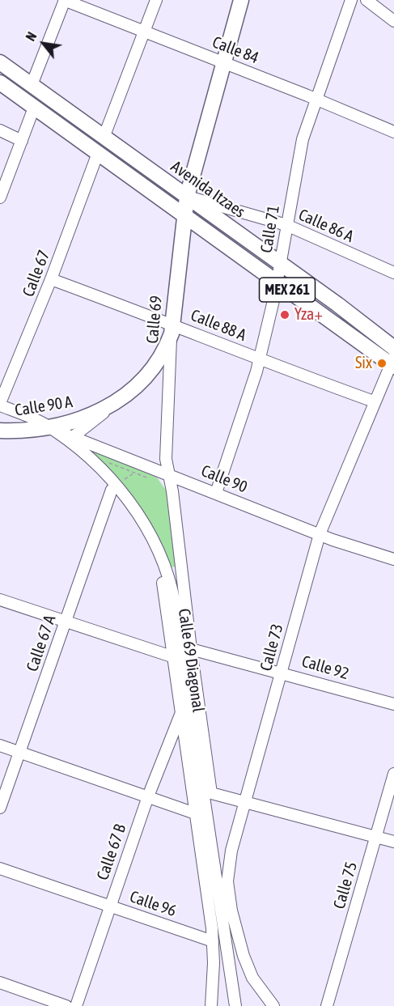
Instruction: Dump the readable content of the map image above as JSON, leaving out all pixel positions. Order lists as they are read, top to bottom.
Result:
{
  "streets": {
    "main road": [
      "Avenida Itzaes",
      "MEX 261",
      "Calle 69",
      "Calle 90 A"
    ],
    "street": [
      "Calle 84",
      "Calle 86 A",
      "Calle 71",
      "Calle 67",
      "Calle 88 A",
      "Calle 90",
      "Calle 67 A",
      "Calle 73",
      "Calle 69 Diagonal",
      "Calle 92",
      "Calle 67 B",
      "Calle 75",
      "Calle 96"
    ]
  },
  "crossings": [
    ["Calle 84", "Calle 71"],
    ["Calle 84", "Calle 69"],
    ["Avenida Itzaes", "Calle 86 A"],
    ["Avenida Itzaes", "Calle 71"],
    ["Avenida Itzaes", "Calle 69"],
    ["Calle 86 A", "Calle 71"],
    ["Calle 86 A", "Calle 69"],
    ["Calle 71", "MEX 261"],
    ["Calle 71", "Calle 88 A"],
    ["Calle 71", "Calle 90"],
    ["Calle 67", "MEX 261"],
    ["Calle 67", "Calle 88 A"],
    ["MEX 261", "Calle 69"],
    ["MEX 261", "Calle 73"],
    ["Calle 69", "Calle 88 A"],
    ["Calle 69", "Calle 90 A"],
    ["Calle 69", "Calle 90"],
    ["Calle 69", "Calle 73"],
    ["Calle 69", "Calle 92"],
    ["Calle 88 A", "Calle 90 A"],
    ["Calle 88 A", "Calle 73"],
    ["Calle 90 A", "Calle 90"],
    ["Calle 90 A", "Calle 69 Diagonal"],
    ["Calle 90", "Calle 73"],
    ["Calle 90", "Calle 69 Diagonal"],
    ["Calle 67 A", "Calle 69 Diagonal"],
    ["Calle 73", "Calle 92"],
    ["Calle 69 Diagonal", "Calle 67 B"],
    ["Calle 69 Diagonal", "Calle 96"],
    ["Calle 67 B", "Calle 96"]
  ],
  "places": ["Yza+", "Six"],
  "north": "top left"
}
